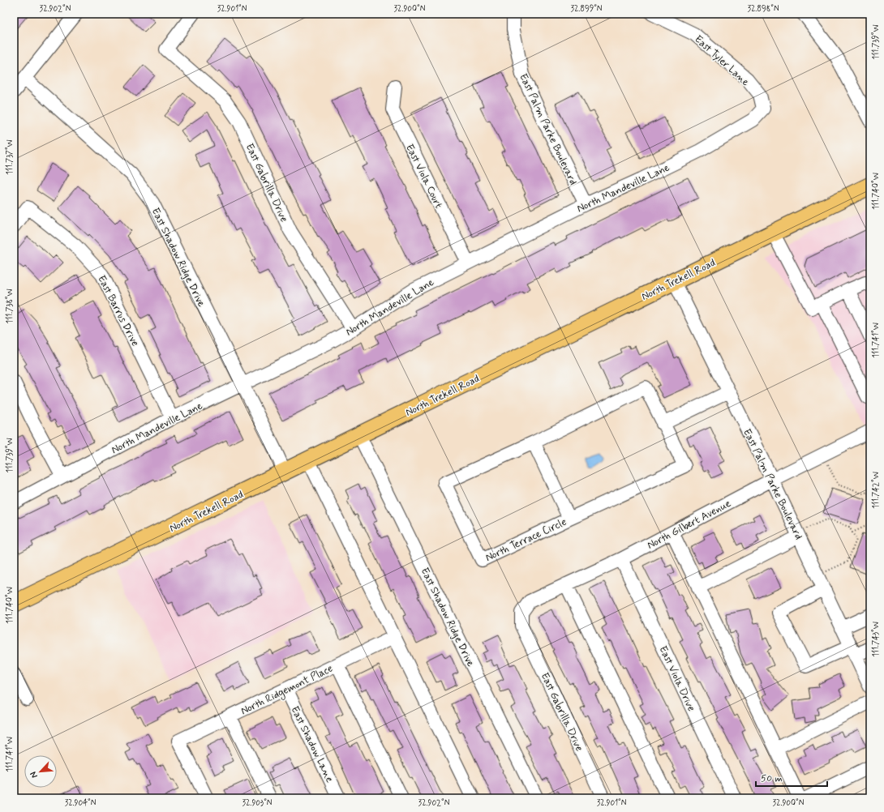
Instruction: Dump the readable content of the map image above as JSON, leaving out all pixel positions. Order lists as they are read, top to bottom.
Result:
{
  "streets": {
    "main road": ["North Trekell Road"],
    "street": [
      "East Tyler Lane",
      "East Palm Parke Boulevard",
      "East Viola Court",
      "East Gabrilla Drive",
      "North Mandeville Lane",
      "East Shadow Ridge Drive",
      "East Barrus Drive",
      "North Gilbert Avenue",
      "North Terrace Circle",
      "East Viola Drive",
      "North Ridgemont Place",
      "East Shadow Lane"
    ]
  },
  "crossings": [
    ["East Tyler Lane", "North Mandeville Lane"],
    ["East Palm Parke Boulevard", "North Mandeville Lane"],
    ["East Palm Parke Boulevard", "North Trekell Road"],
    ["East Palm Parke Boulevard", "North Gilbert Avenue"],
    ["East Viola Court", "North Mandeville Lane"],
    ["East Gabrilla Drive", "North Mandeville Lane"],
    ["East Gabrilla Drive", "North Gilbert Avenue"],
    ["North Mandeville Lane", "East Shadow Ridge Drive"],
    ["North Mandeville Lane", "East Barrus Drive"],
    ["East Shadow Ridge Drive", "North Trekell Road"],
    ["North Gilbert Avenue", "East Viola Drive"],
    ["North Ridgemont Place", "East Shadow Lane"]
  ],
  "scale_bar": "50 m",
  "north": "bottom left",
  "coordinates": [
    "32.902°N",
    "32.901°N",
    "32.900°N",
    "32.899°N",
    "32.898°N",
    "111.739°W",
    "111.737°W",
    "111.740°W",
    "111.738°W",
    "111.741°W",
    "111.742°W",
    "111.743°W",
    "32.904°N",
    "32.903°N"
  ]
}
